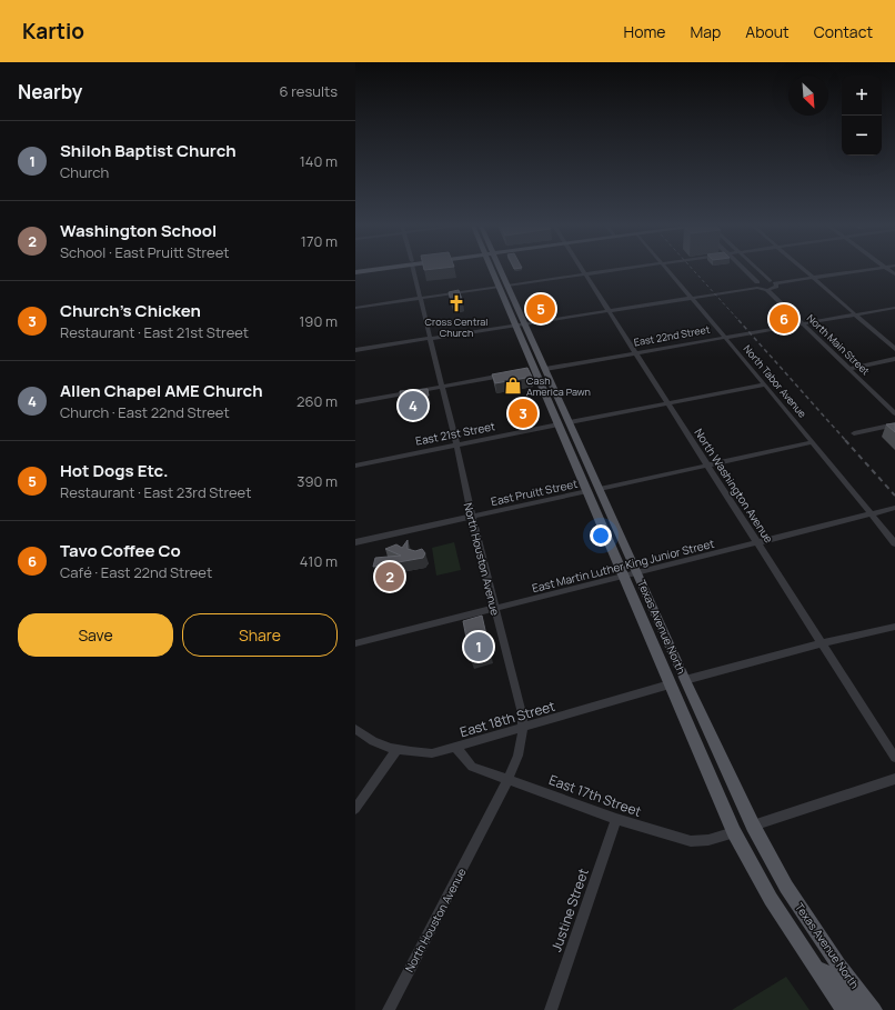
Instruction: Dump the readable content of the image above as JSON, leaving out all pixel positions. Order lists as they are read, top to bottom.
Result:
{
  "streets": {
    "main road": ["Texas Avenue North"],
    "street": [
      "East 22nd Street",
      "North Main Street",
      "North Tabor Avenue",
      "East 21st Street",
      "North Washington Avenue",
      "East Pruitt Street",
      "North Houston Avenue",
      "East Martin Luther King Junior Street",
      "East 18th Street",
      "East 17th Street",
      "Justine Street"
    ]
  },
  "crossings": [
    ["East 22nd Street", "North Main Street"],
    ["East 22nd Street", "North Tabor Avenue"],
    ["East 22nd Street", "North Washington Avenue"],
    ["East 22nd Street", "Texas Avenue North"],
    ["North Tabor Avenue", "East Martin Luther King Junior Street"],
    ["East 21st Street", "North Houston Avenue"],
    ["East 21st Street", "Texas Avenue North"],
    ["North Washington Avenue", "East Martin Luther King Junior Street"],
    ["East Pruitt Street", "North Houston Avenue"],
    ["East Pruitt Street", "Texas Avenue North"],
    ["North Houston Avenue", "East Martin Luther King Junior Street"],
    ["North Houston Avenue", "East 18th Street"],
    ["North Houston Avenue", "East 17th Street"],
    ["East Martin Luther King Junior Street", "Texas Avenue North"],
    ["Texas Avenue North", "East 18th Street"],
    ["Texas Avenue North", "East 17th Street"],
    ["East 18th Street", "East 17th Street"],
    ["East 17th Street", "Justine Street"]
  ],
  "places": {
    "church": ["Cross Central Church"],
    "shop": ["Cash America Pawn"]
  },
  "north": "bottom right",
  "page": {
    "header": "Kartio",
    "nav": [
      "Home",
      "Map",
      "About",
      "Contact"
    ],
    "heading": ["Nearby", "6 results"],
    "map_buttons": ["+", "−"],
    "list": [
      {
        "mark": "1",
        "name": "Shiloh Baptist Church",
        "note": "Church",
        "value": "140 m"
      },
      {
        "mark": "2",
        "name": "Washington School",
        "note": "School · East Pruitt Street",
        "value": "170 m"
      },
      {
        "mark": "3",
        "name": "Church's Chicken",
        "note": "Restaurant · East 21st Street",
        "value": "190 m"
      },
      {
        "mark": "4",
        "name": "Allen Chapel AME Church",
        "note": "Church · East 22nd Street",
        "value": "260 m"
      },
      {
        "mark": "5",
        "name": "Hot Dogs Etc.",
        "note": "Restaurant · East 23rd Street",
        "value": "390 m"
      },
      {
        "mark": "6",
        "name": "Tavo Coffee Co",
        "note": "Café · East 22nd Street",
        "value": "410 m"
      }
    ],
    "pins": [
      "5",
      "6",
      "4",
      "3",
      "2",
      "1"
    ],
    "buttons": ["Save", "Share"]
  }
}
